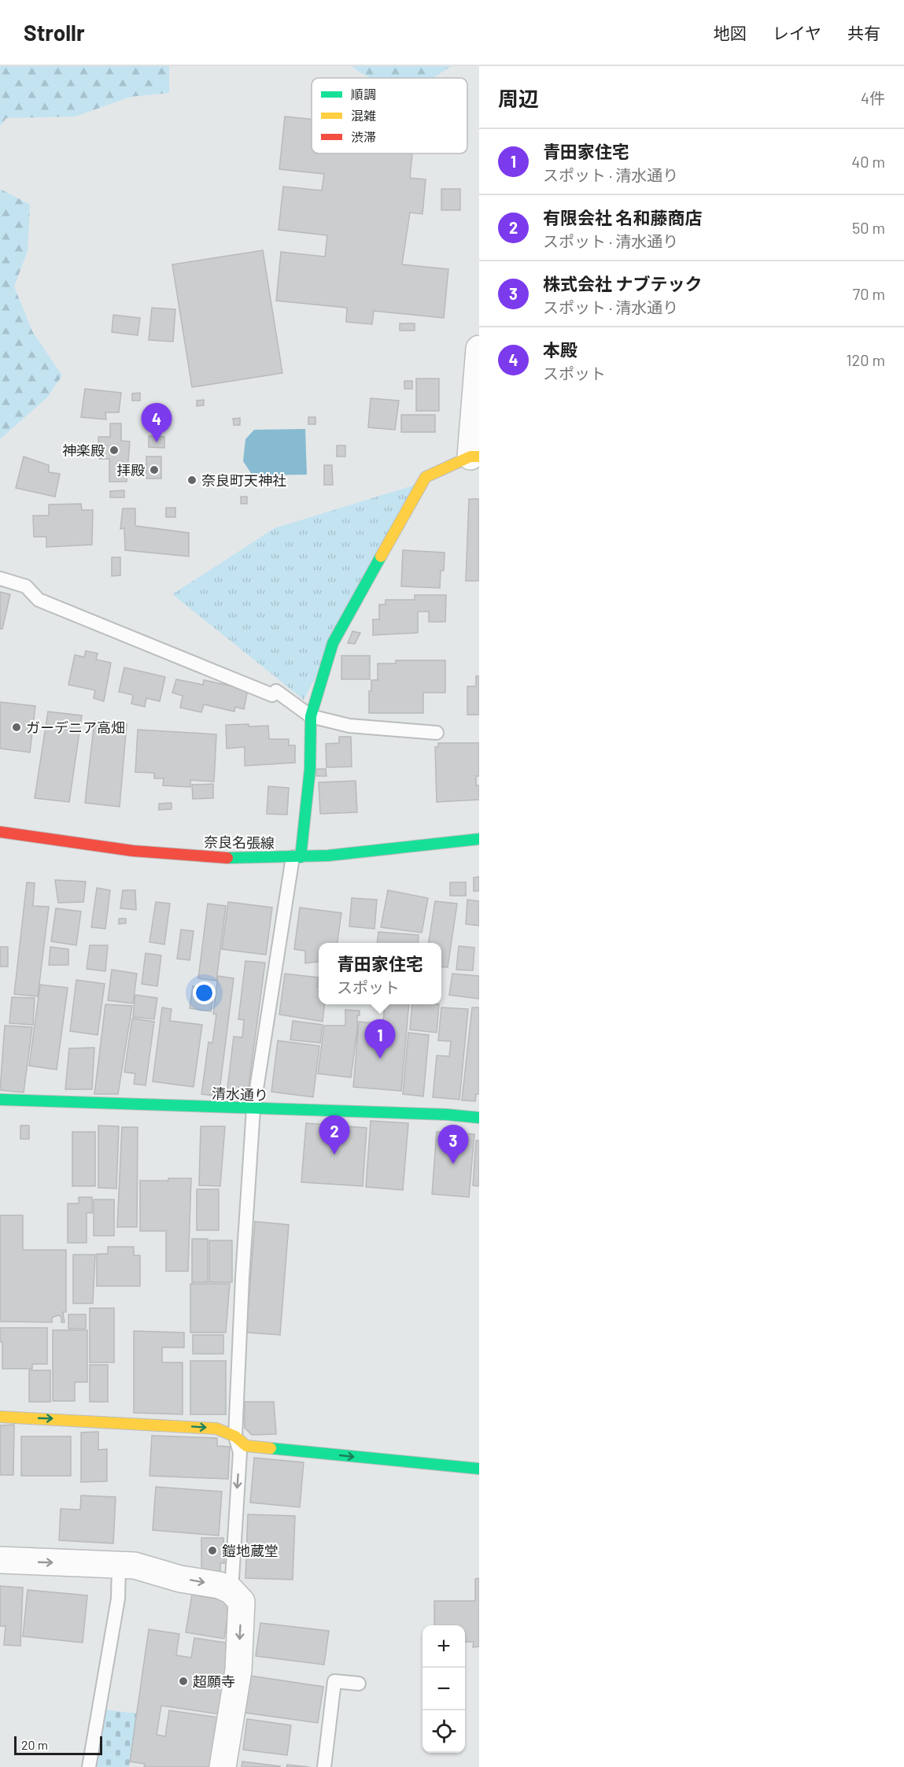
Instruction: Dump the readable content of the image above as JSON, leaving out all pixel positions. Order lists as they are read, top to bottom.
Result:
{
  "streets": {
    "street": ["奈良名張線", "清水通り"]
  },
  "places": [
    "神楽殿",
    "拝殿",
    "奈良町天神社",
    "ガーデニア高畑",
    "鎧地蔵堂",
    "超願寺"
  ],
  "legend": ["順調", "混雑", "渋滞"],
  "scale_bar": "20 m",
  "page": {
    "header": "Strollr",
    "nav": ["地図", "レイヤ", "共有"],
    "heading": ["周辺", "4件"],
    "list": [
      {
        "mark": "1",
        "name": "青田家住宅",
        "note": "スポット · 清水通り",
        "value": "40 m"
      },
      {
        "mark": "2",
        "name": "有限会社 名和藤商店",
        "note": "スポット · 清水通り",
        "value": "50 m"
      },
      {
        "mark": "3",
        "name": "株式会社 ナブテック",
        "note": "スポット · 清水通り",
        "value": "70 m"
      },
      {
        "mark": "4",
        "name": "本殿",
        "note": "スポット",
        "value": "120 m"
      }
    ],
    "pins": [
      "4",
      "1",
      "2",
      "3"
    ],
    "popup": ["青田家住宅", "スポット"],
    "map_buttons": ["+", "−"],
    "scale": "20 m"
  }
}
